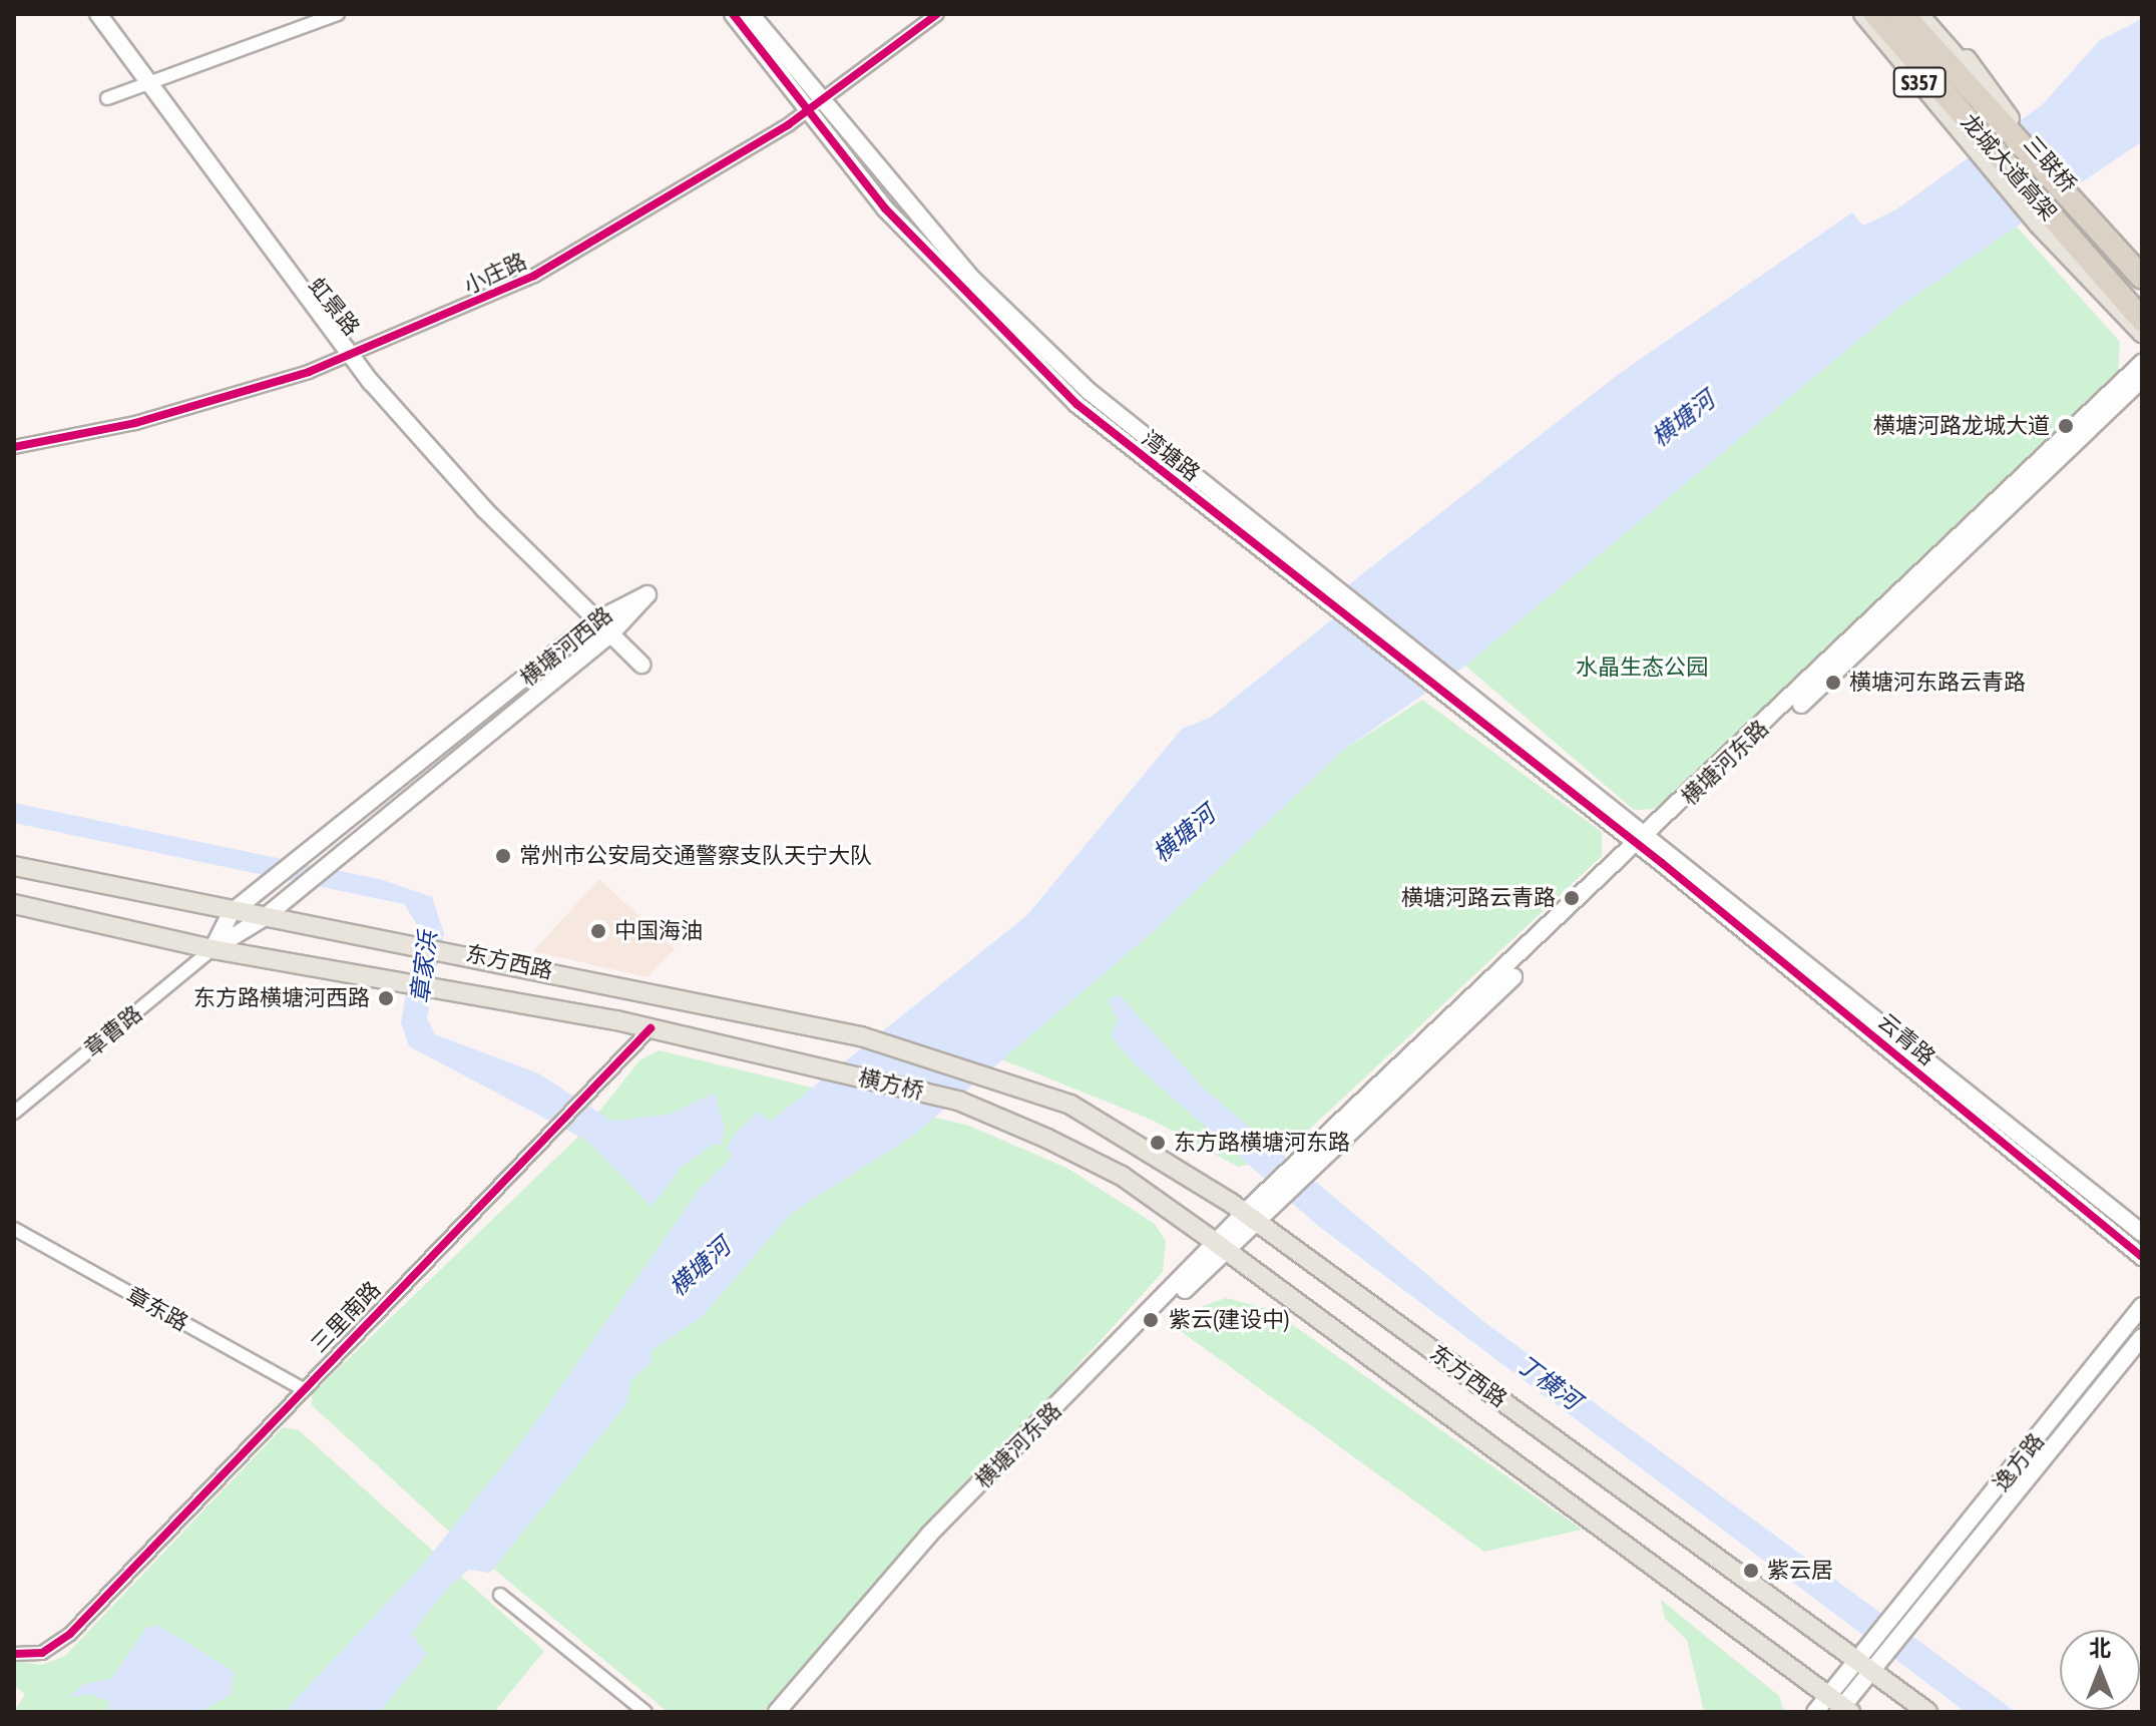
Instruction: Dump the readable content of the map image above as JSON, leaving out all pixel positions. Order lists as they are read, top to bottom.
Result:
{
  "streets": {
    "highway": ["龙城大道高架"],
    "main road": [
      "S357",
      "三联桥",
      "东方西路",
      "横方桥"
    ],
    "street": [
      "小庄路",
      "虹景路",
      "湾塘路",
      "横塘河西路",
      "横塘河东路",
      "章曹路",
      "云青路",
      "章东路",
      "三里南路",
      "逸方路"
    ]
  },
  "crossings": [
    ["S357", "三联桥"],
    ["小庄路", "虹景路"],
    ["小庄路", "湾塘路"],
    ["虹景路", "横塘河西路"],
    ["湾塘路", "横塘河东路"],
    ["湾塘路", "云青路"],
    ["横塘河西路", "东方西路"],
    ["横塘河西路", "章曹路"],
    ["横塘河东路", "东方西路"],
    ["横塘河东路", "云青路"],
    ["东方西路", "章曹路"],
    ["东方西路", "横方桥"],
    ["东方西路", "三里南路"],
    ["章东路", "三里南路"]
  ],
  "water": ["横塘河", "章家浜", "丁横河"],
  "parks": ["水晶生态公园"],
  "places": [
    "横塘河路龙城大道",
    "横塘河东路云青路",
    "常州市公安局交通警察支队天宁大队",
    "横塘河路云青路",
    "中国海油",
    "东方路横塘河西路",
    "东方路横塘河东路",
    "紫云(建设中)",
    "紫云居"
  ],
  "north": "top"
}
